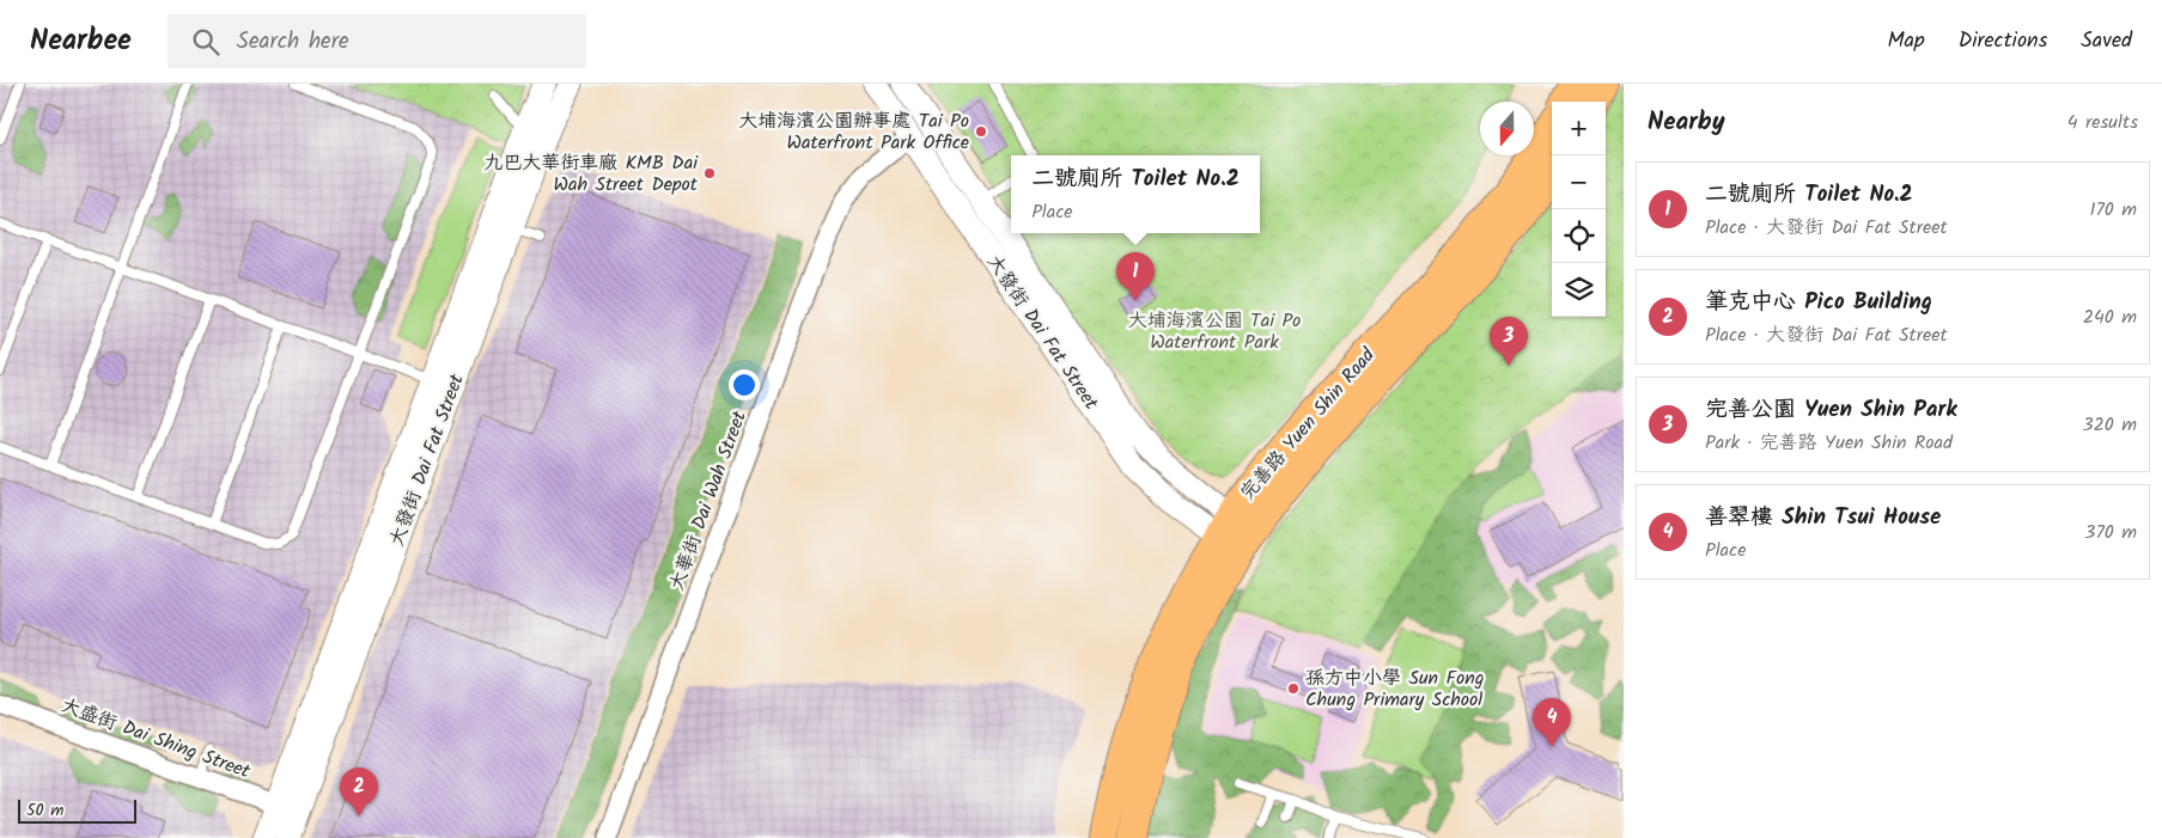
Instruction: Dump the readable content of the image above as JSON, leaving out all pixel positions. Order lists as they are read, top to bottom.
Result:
{
  "streets": {
    "main road": ["完善路 Yuen Shin Road"],
    "street": ["大發街 Dai Fat Street", "大華街 Dai Wah Street", "大盛街 Dai Shing Street"]
  },
  "crossings": [
    ["大發街 Dai Fat Street", "完善路 Yuen Shin Road"],
    ["大發街 Dai Fat Street", "大華街 Dai Wah Street"],
    ["大發街 Dai Fat Street", "大盛街 Dai Shing Street"]
  ],
  "parks": ["大埔海濱公園 Tai Po Waterfront Park"],
  "places": ["大埔海濱公園辦事處 Tai Po Waterfront Park Office", "九巴大華街車廠 KMB Dai Wah Street Depot", "孫方中小學 Sun Fong Chung Primary School"],
  "scale_bar": "50 m",
  "north": "bottom",
  "page": {
    "header": "Nearbee",
    "search": "Search here",
    "nav": ["Map", "Directions", "Saved"],
    "heading": ["Nearby", "4 results"],
    "map_buttons": ["+", "−"],
    "popup": ["二號廁所 Toilet No.2", "Place"],
    "list": [
      {
        "mark": "1",
        "name": "二號廁所 Toilet No.2",
        "note": "Place · 大發街 Dai Fat Street",
        "value": "170 m"
      },
      {
        "mark": "2",
        "name": "筆克中心 Pico Building",
        "note": "Place · 大發街 Dai Fat Street",
        "value": "240 m"
      },
      {
        "mark": "3",
        "name": "完善公園 Yuen Shin Park",
        "note": "Park · 完善路 Yuen Shin Road",
        "value": "320 m"
      },
      {
        "mark": "4",
        "name": "善翠樓 Shin Tsui House",
        "note": "Place",
        "value": "370 m"
      }
    ],
    "pins": [
      "1",
      "3",
      "4",
      "2"
    ],
    "scale": "50 m"
  }
}
